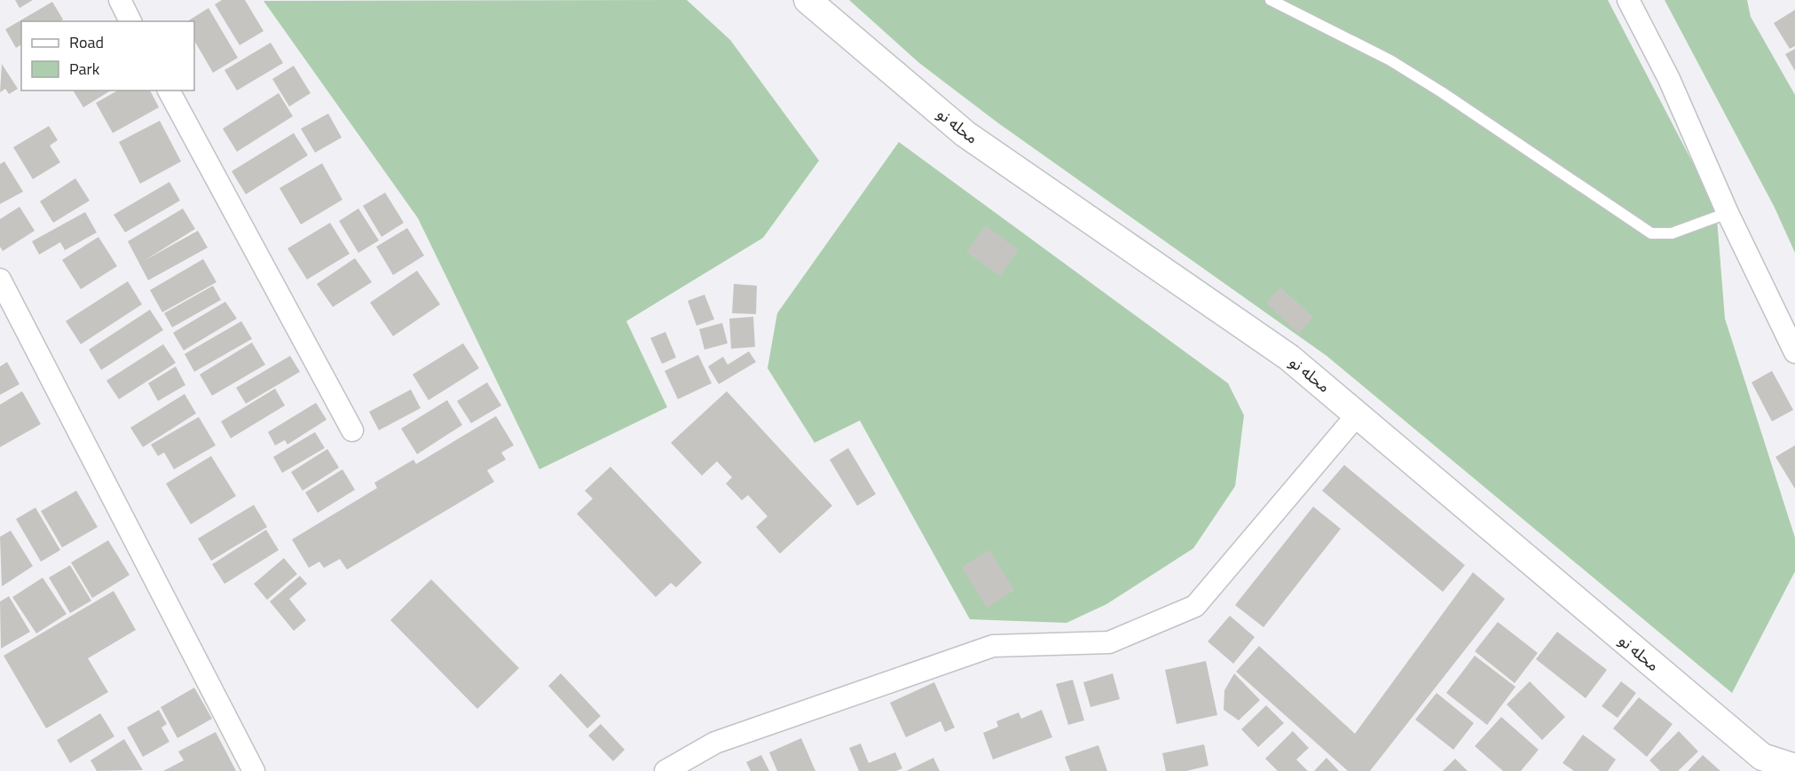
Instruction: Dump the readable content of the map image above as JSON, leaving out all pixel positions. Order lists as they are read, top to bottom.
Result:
{
  "streets": {
    "street": ["محله نو"]
  },
  "legend": ["Road", "Park"]
}
